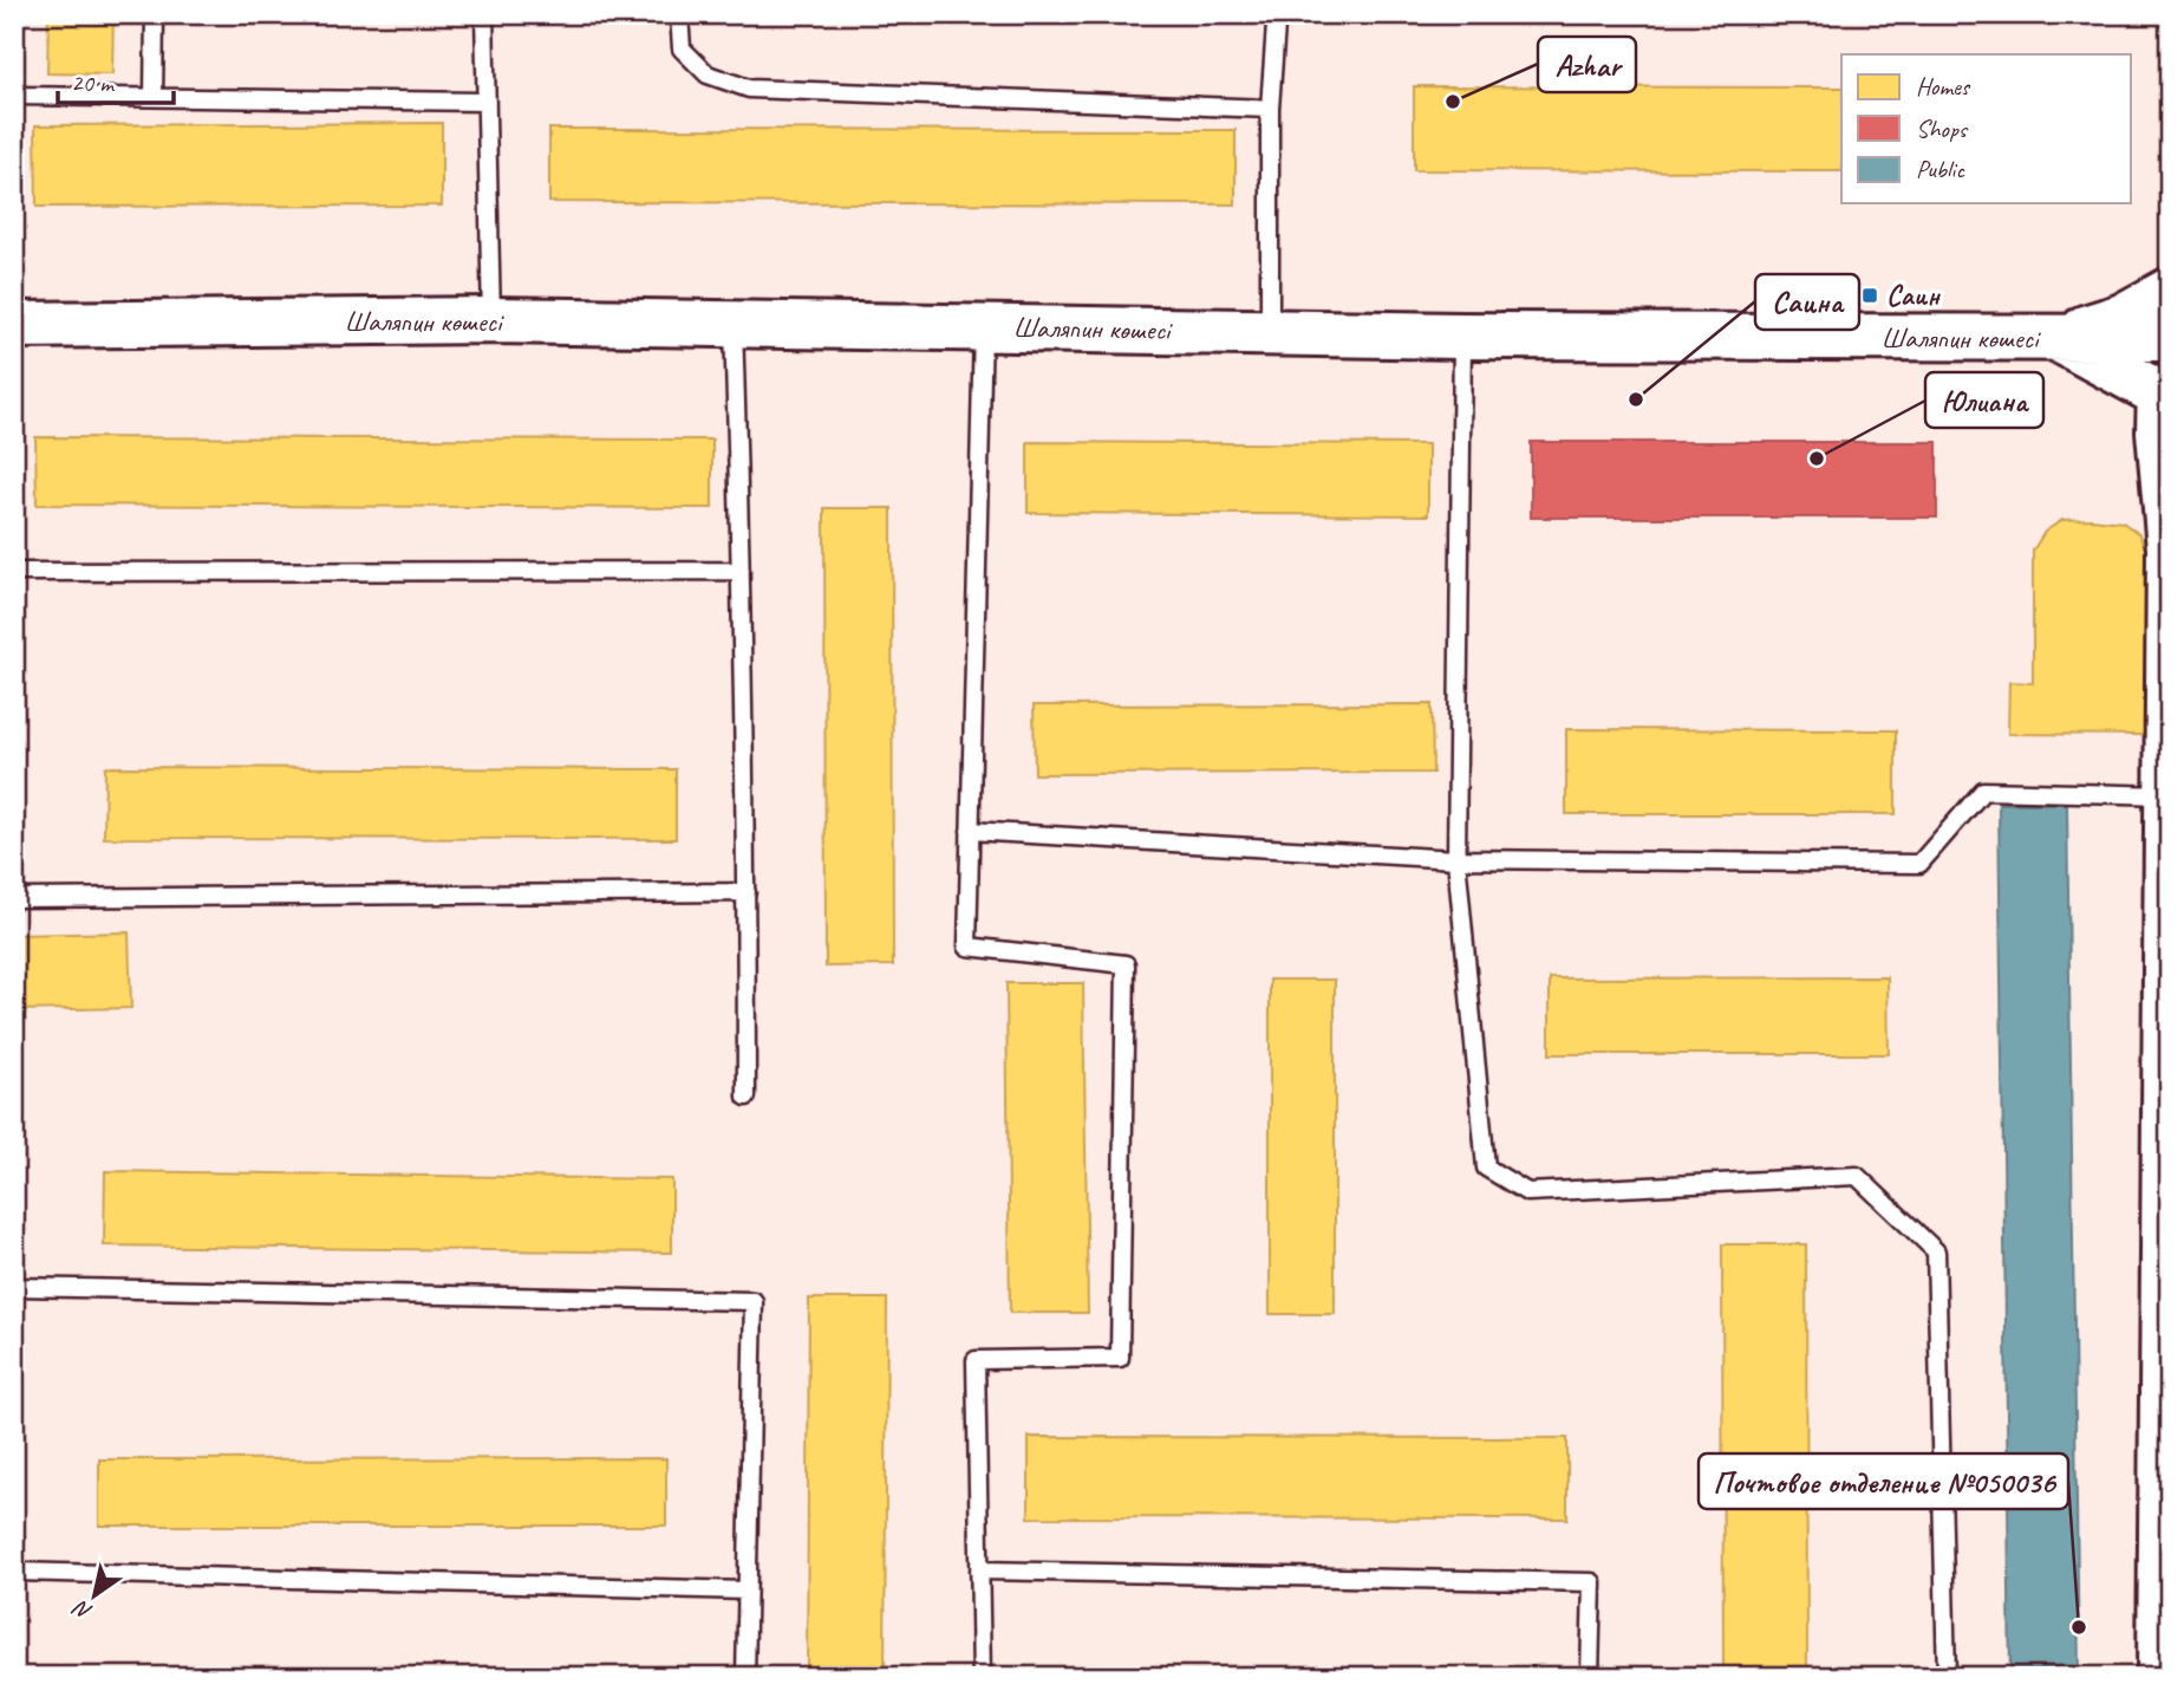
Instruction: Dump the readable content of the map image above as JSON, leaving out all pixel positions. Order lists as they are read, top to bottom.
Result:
{
  "streets": {
    "main road": ["Шаляпин көшесі"]
  },
  "places": {
    "other": [
      "Azhar",
      "Саина",
      "Юлиана",
      "Почтовое отделение №050036"
    ],
    "transit": ["Саин"]
  },
  "legend": ["Homes", "Shops", "Public"],
  "scale_bar": "20 m",
  "north": "bottom left"
}
